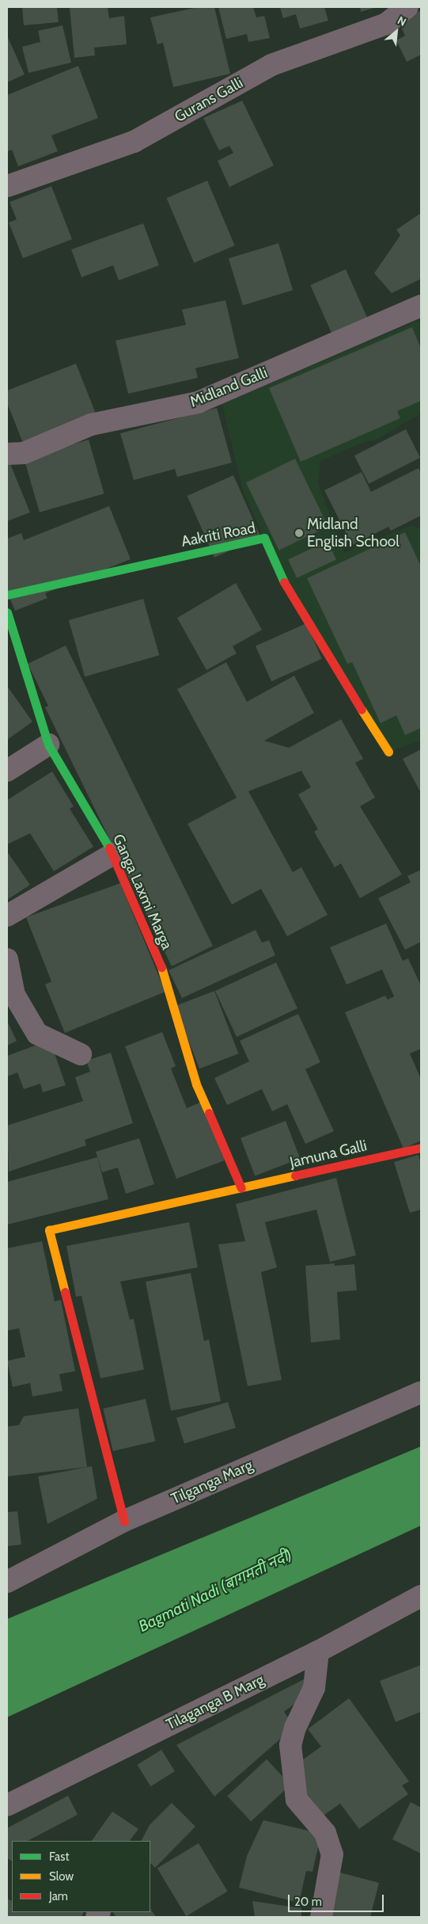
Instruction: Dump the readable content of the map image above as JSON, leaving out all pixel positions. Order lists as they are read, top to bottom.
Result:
{
  "streets": {
    "street": [
      "Gurans Galli",
      "Midland Galli",
      "Aakriti Road",
      "Ganga Laxmi Marga",
      "Jamuna Galli",
      "Tilganga Marg",
      "Tilaganga B Marg"
    ]
  },
  "crossings": [
    ["Ganga Laxmi Marga", "Jamuna Galli"],
    ["Jamuna Galli", "Tilganga Marg"]
  ],
  "water": ["Bagmati Nadi (बागमती नदी)"],
  "places": ["Midland English School"],
  "legend": ["Fast", "Slow", "Jam"],
  "scale_bar": "20 m",
  "north": "top right"
}
